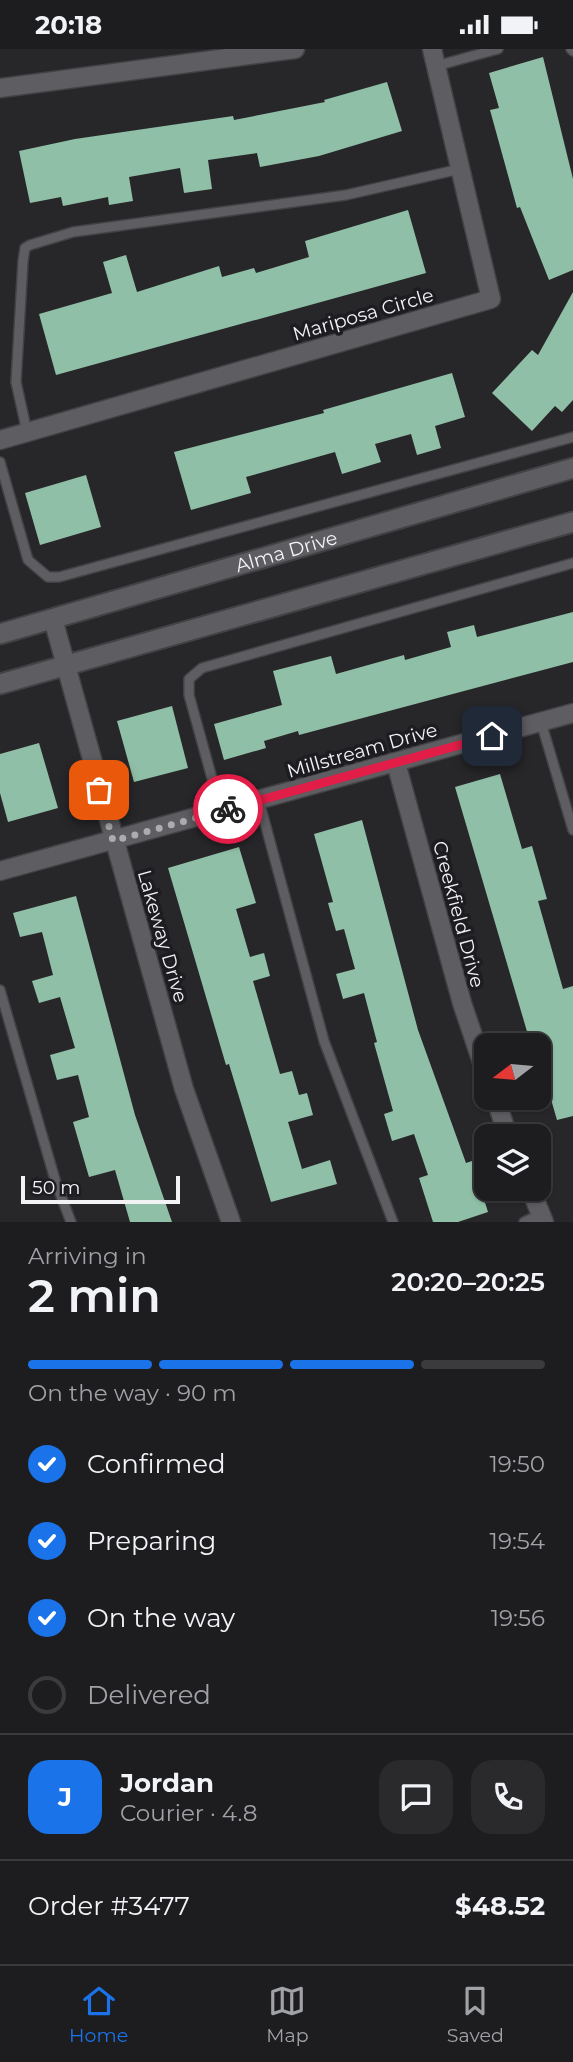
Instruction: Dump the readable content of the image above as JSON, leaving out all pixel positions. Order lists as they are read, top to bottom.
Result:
{
  "streets": {
    "main road": ["Alma Drive"],
    "street": [
      "Mariposa Circle",
      "Millstream Drive",
      "Creekfield Drive",
      "Lakeway Drive"
    ]
  },
  "crossings": [
    ["Alma Drive", "Lakeway Drive"],
    ["Millstream Drive", "Creekfield Drive"],
    ["Millstream Drive", "Lakeway Drive"]
  ],
  "scale_bar": "50 m",
  "north": "left",
  "page": {
    "status": "20:18",
    "scale": "50 m",
    "heading": ["2 min", "Arriving in", "20:20–20:25"],
    "panel": [
      "Jordan",
      "Courier · 4.8",
      "Order #3477",
      "$48.52"
    ],
    "bar": "On the way · 90 m",
    "list": [
      ["Confirmed", "19:50"],
      ["Preparing", "19:54"],
      ["On the way", "19:56"],
      "Delivered"
    ],
    "round": "J",
    "tabs": ["Home", "Map", "Saved"]
  }
}
